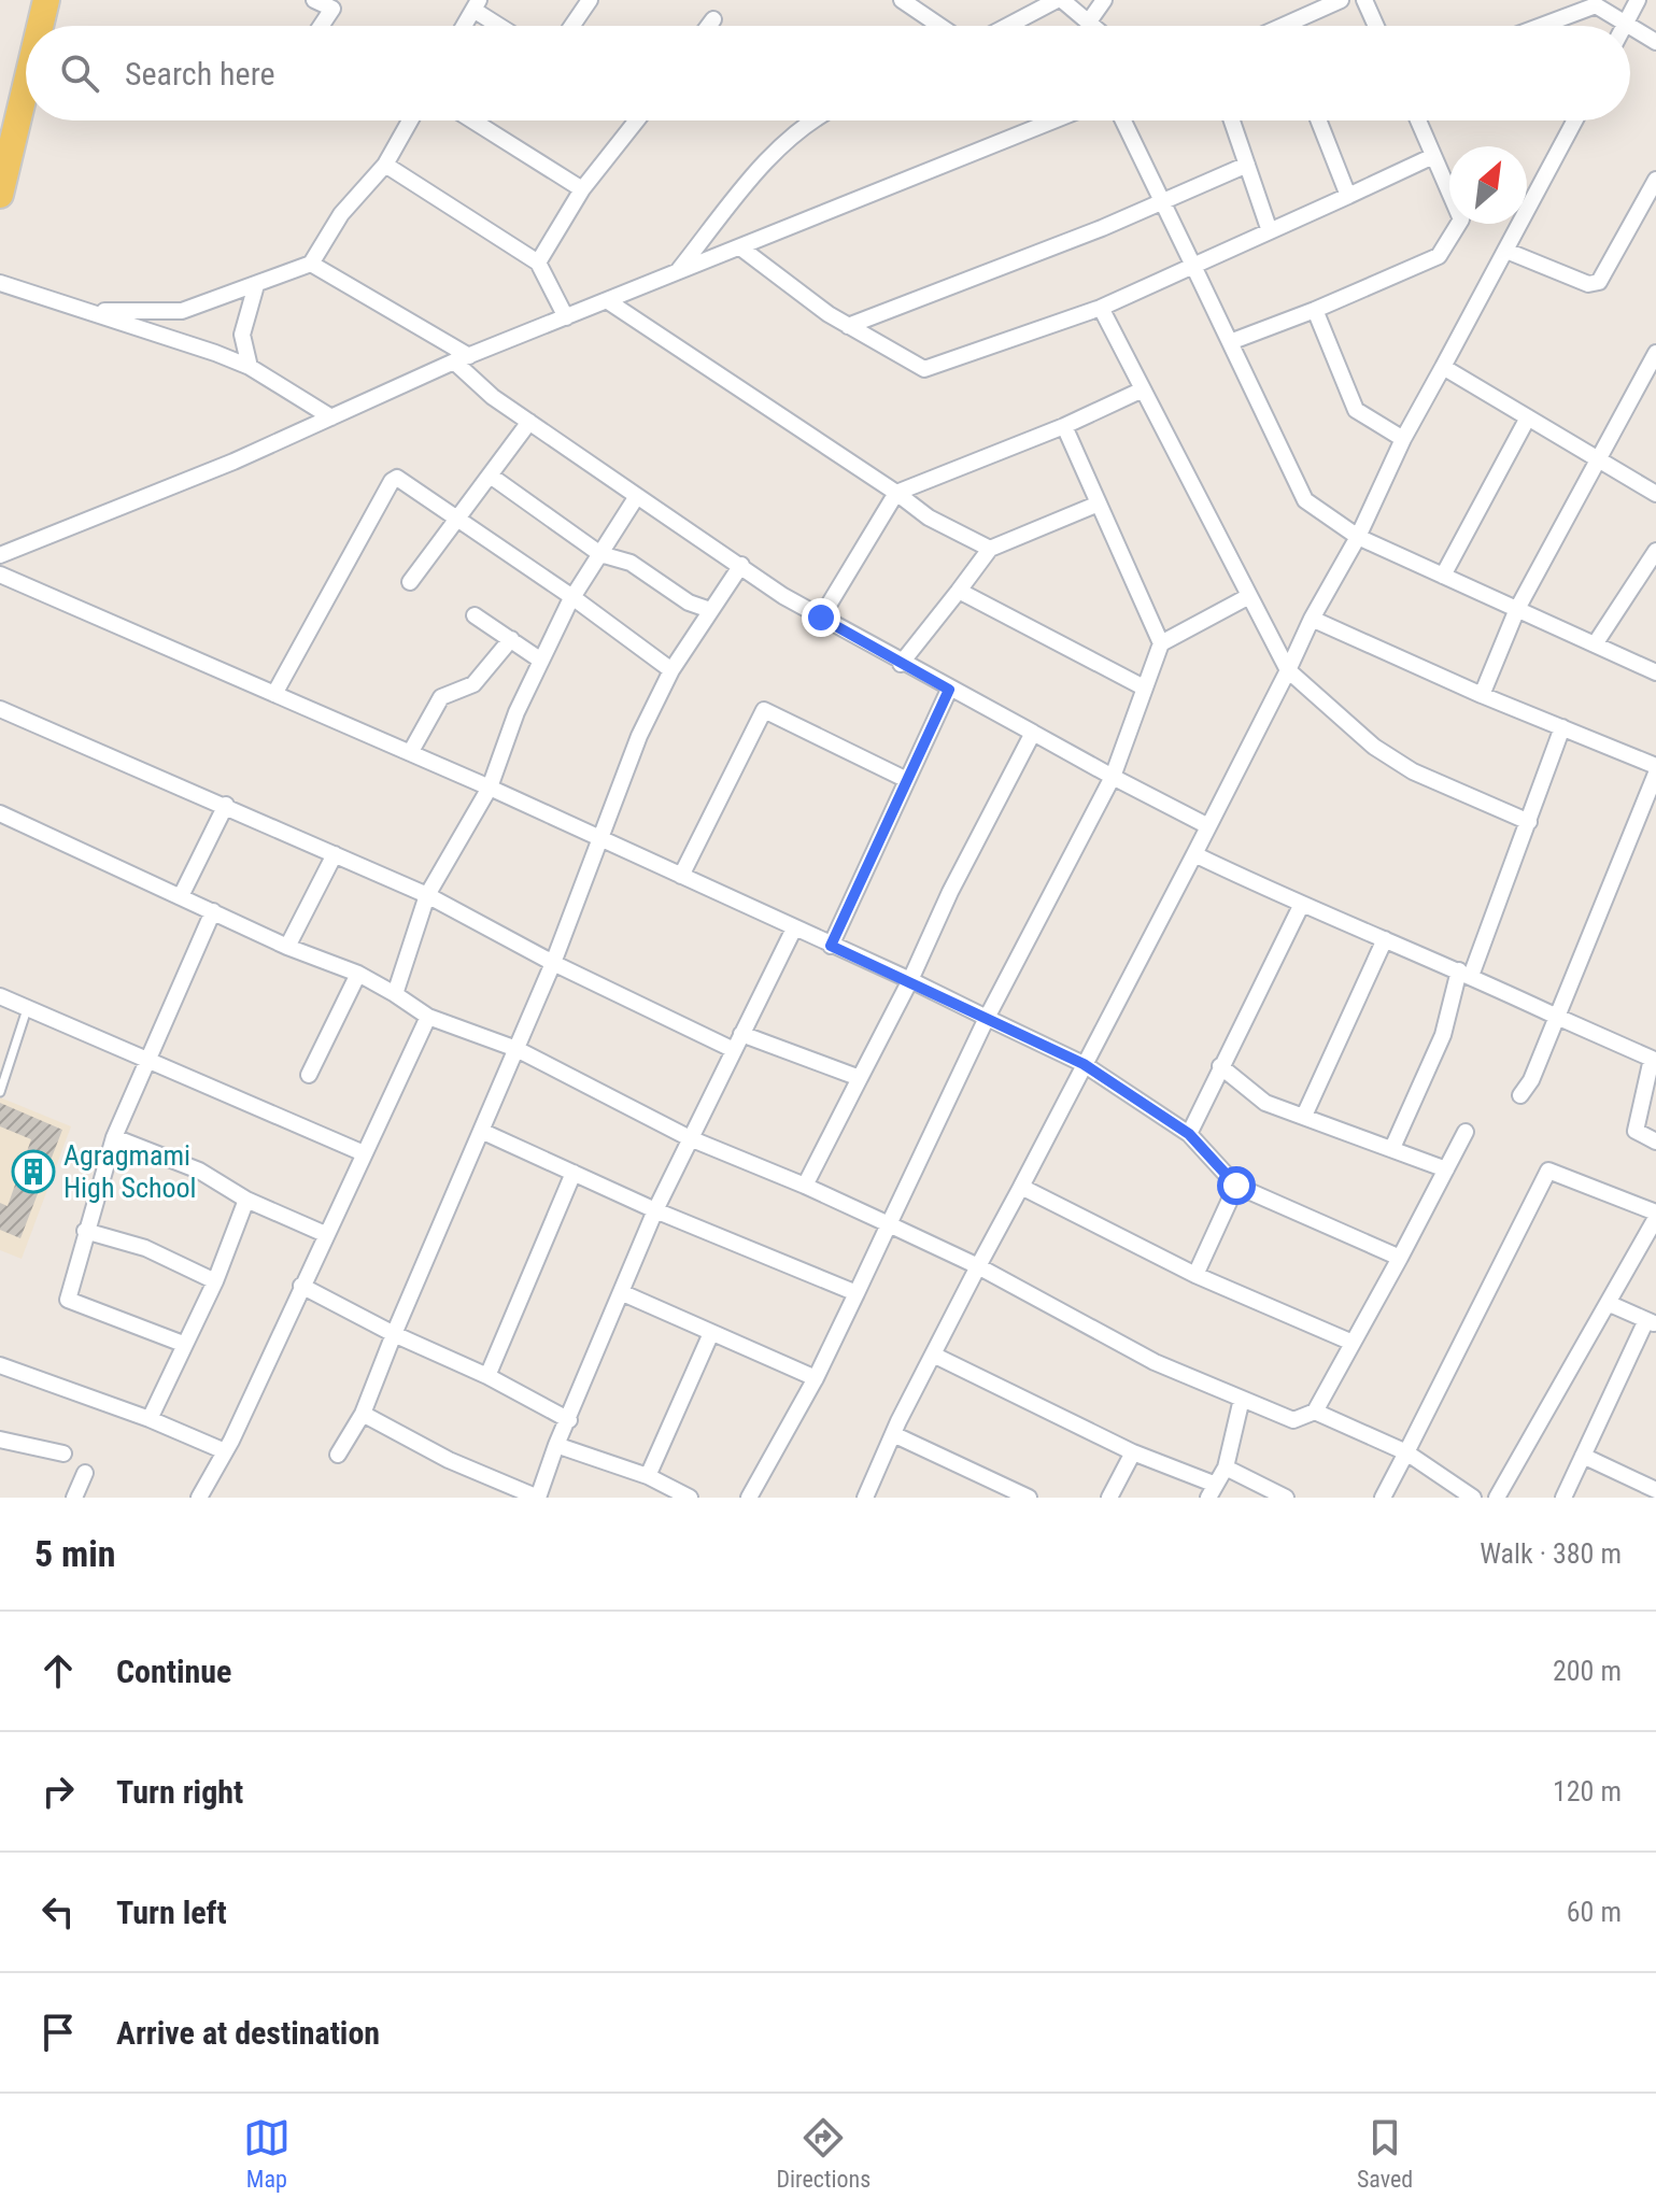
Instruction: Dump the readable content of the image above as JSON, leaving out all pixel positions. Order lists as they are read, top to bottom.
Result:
{
  "places": {
    "building": ["Agragmami High School"]
  },
  "north": "top right",
  "page": {
    "search": "Search here",
    "heading": ["5 min", "Walk · 380 m"],
    "list": [
      ["Continue", "200 m"],
      ["Turn right", "120 m"],
      ["Turn left", "60 m"],
      "Arrive at destination"
    ],
    "nav": ["Map", "Directions", "Saved"]
  }
}
